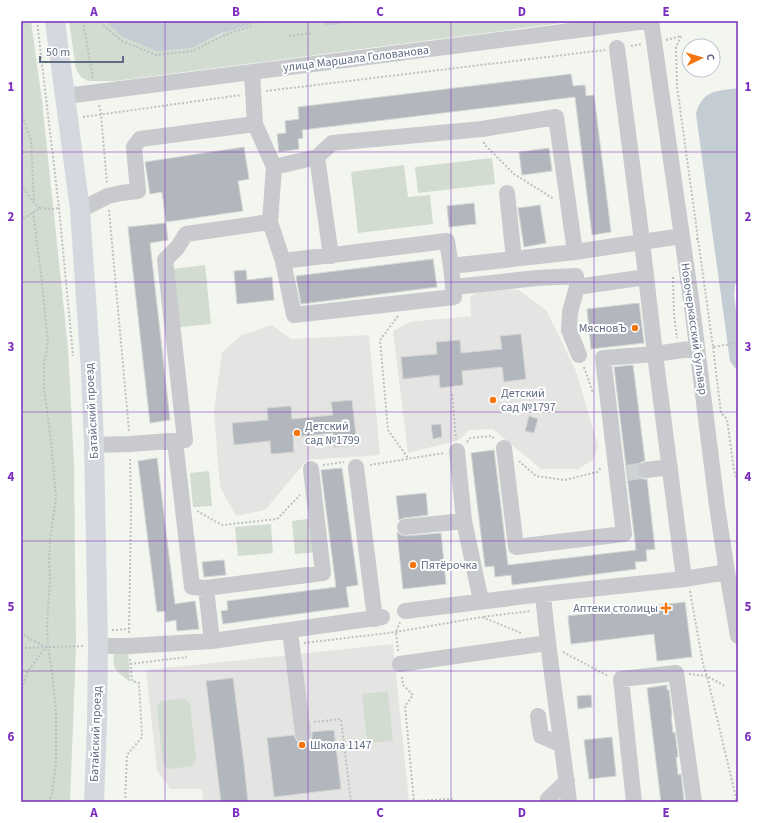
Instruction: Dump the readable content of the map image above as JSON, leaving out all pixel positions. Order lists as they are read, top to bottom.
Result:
{
  "streets": {
    "main road": ["Батайский проезд"],
    "street": ["улица Маршала Голованова", "Новочеркасский бульвар"]
  },
  "crossings": [
    ["улица Маршала Голованова", "Батайский проезд"]
  ],
  "places": {
    "other": [
      "МясновЪ",
      "Детский сад №1797",
      "Детский сад №1799",
      "Пятёрочка",
      "Школа 1147"
    ],
    "health": ["Аптеки столицы"]
  },
  "scale_bar": "50 m",
  "north": "right",
  "grid": {
    "columns": [
      "A",
      "B",
      "C",
      "D",
      "E"
    ],
    "rows": [
      "1",
      "2",
      "3",
      "4",
      "5",
      "6"
    ]
  }
}
